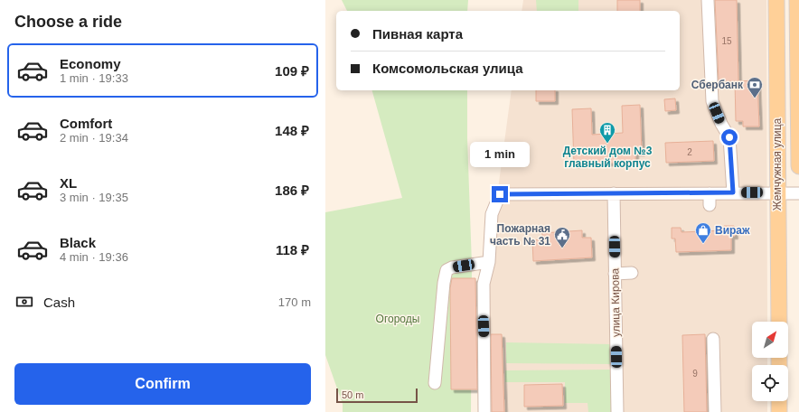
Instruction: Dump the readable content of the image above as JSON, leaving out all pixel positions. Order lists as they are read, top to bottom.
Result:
{
  "streets": {
    "main road": ["Жемчужная улица"],
    "street": ["улица Кирова"]
  },
  "parks": ["Огороды"],
  "places": {
    "bank": ["Сбербанк"],
    "building": ["Детский дом №3 главный корпус"],
    "shop": ["Вираж"],
    "public building": ["Пожарная часть № 31"]
  },
  "house_numbers": ["15", "2", "9"],
  "scale_bar": "50 m",
  "north": "top right",
  "page": {
    "heading": "Choose a ride",
    "banner": ["Пивная карта", "Комсомольская улица"],
    "list": [
      {
        "name": "Economy",
        "note": "1 min · 19:33",
        "value": "109 ₽"
      },
      {
        "name": "Comfort",
        "note": "2 min · 19:34",
        "value": "148 ₽"
      },
      {
        "name": "XL",
        "note": "3 min · 19:35",
        "value": "186 ₽"
      },
      {
        "name": "Black",
        "note": "4 min · 19:36",
        "value": "118 ₽"
      }
    ],
    "bubble": "1 min",
    "pay": ["Cash", "170 m"],
    "buttons": "Confirm",
    "scale": "50 m"
  }
}
